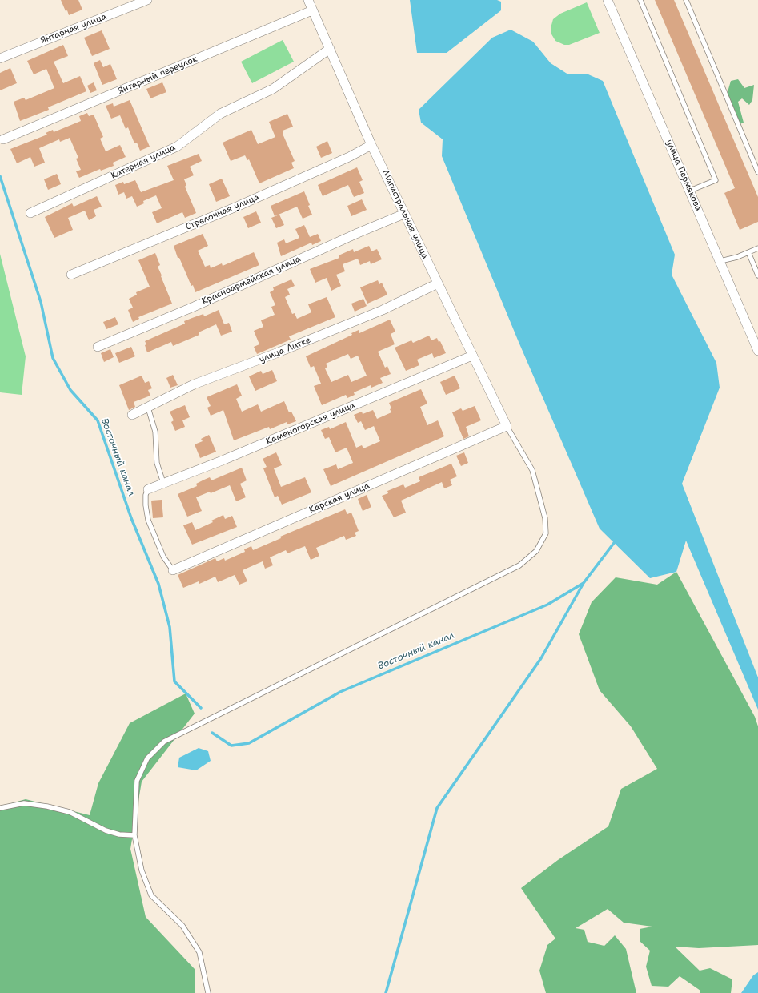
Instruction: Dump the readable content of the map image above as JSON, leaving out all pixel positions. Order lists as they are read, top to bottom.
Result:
{
  "streets": {
    "street": [
      "Янтарная улица",
      "Янтарный переулок",
      "Катерная улица",
      "улица Пермякова",
      "Стрелочная улица",
      "Магистральная улица",
      "Красноармейская улица",
      "улица Литке",
      "Каменогорская улица",
      "Карская улица"
    ]
  },
  "crossings": [
    ["Янтарный переулок", "Магистральная улица"],
    ["Катерная улица", "Магистральная улица"],
    ["Стрелочная улица", "Магистральная улица"],
    ["Магистральная улица", "Красноармейская улица"],
    ["Магистральная улица", "улица Литке"],
    ["Магистральная улица", "Каменогорская улица"],
    ["Магистральная улица", "Карская улица"]
  ],
  "water": ["Восточный канал"]
}
